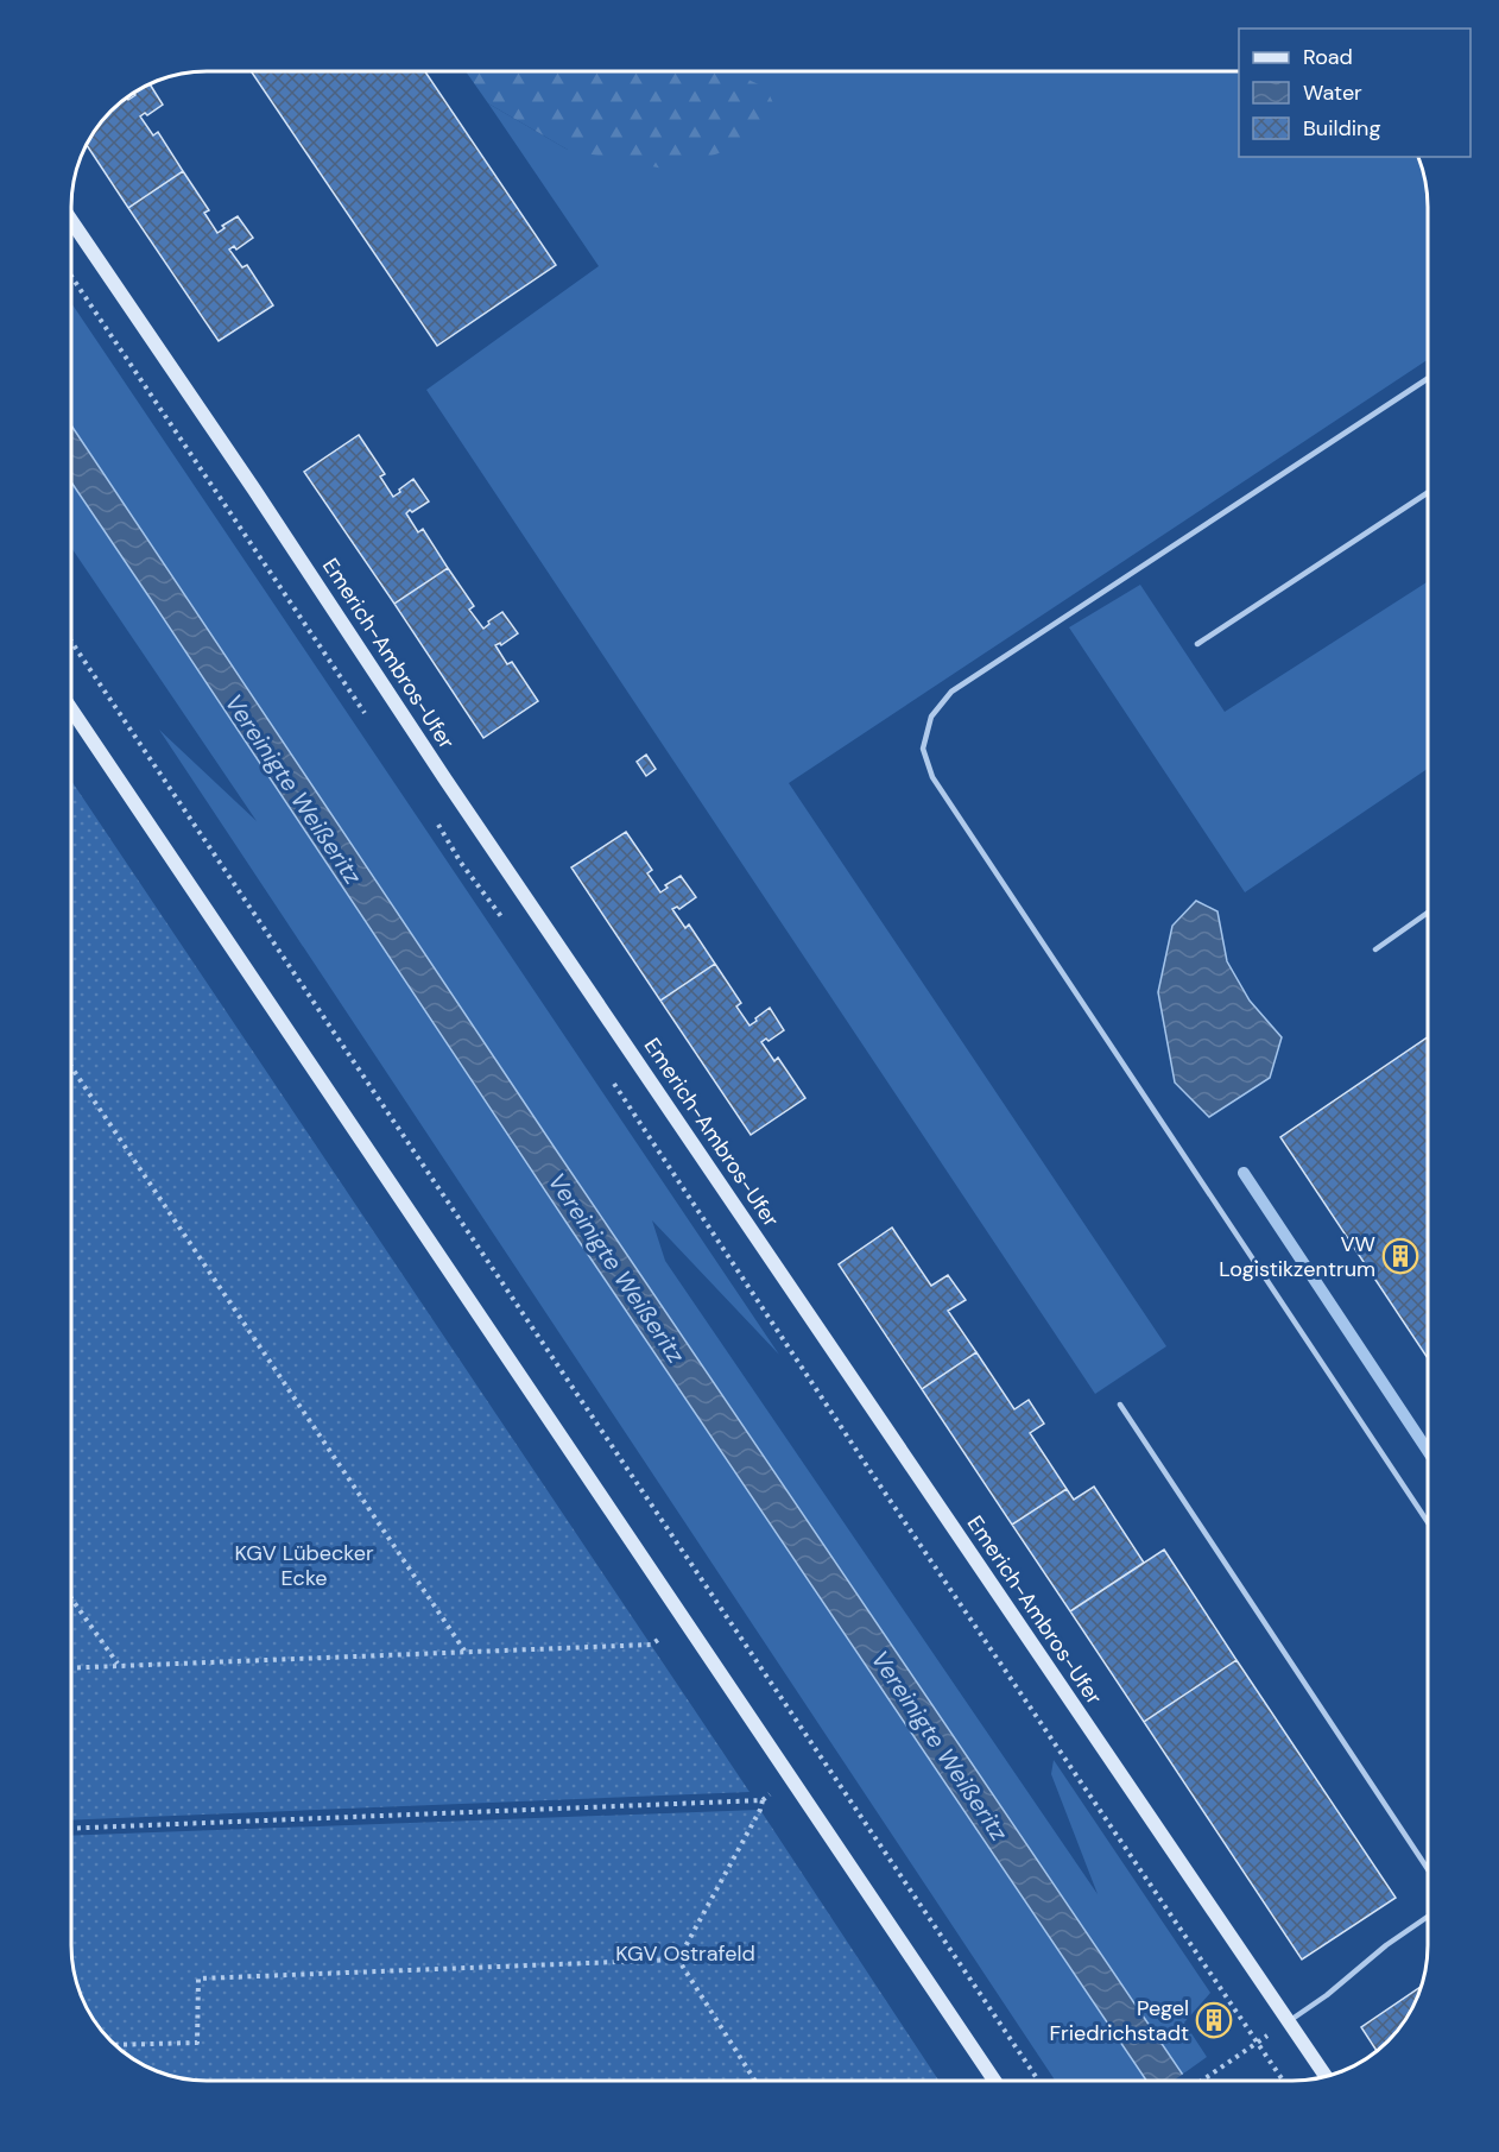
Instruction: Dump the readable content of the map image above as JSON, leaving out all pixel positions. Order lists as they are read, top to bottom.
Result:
{
  "streets": {
    "main road": ["Emerich-Ambros-Ufer"]
  },
  "water": ["Vereinigte Weißeritz"],
  "parks": ["KGV Lübecker Ecke", "KGV Ostrafeld"],
  "places": {
    "building": ["VW Logistikzentrum", "Pegel Friedrichstadt"]
  },
  "legend": ["Road", "Water", "Building"]
}
